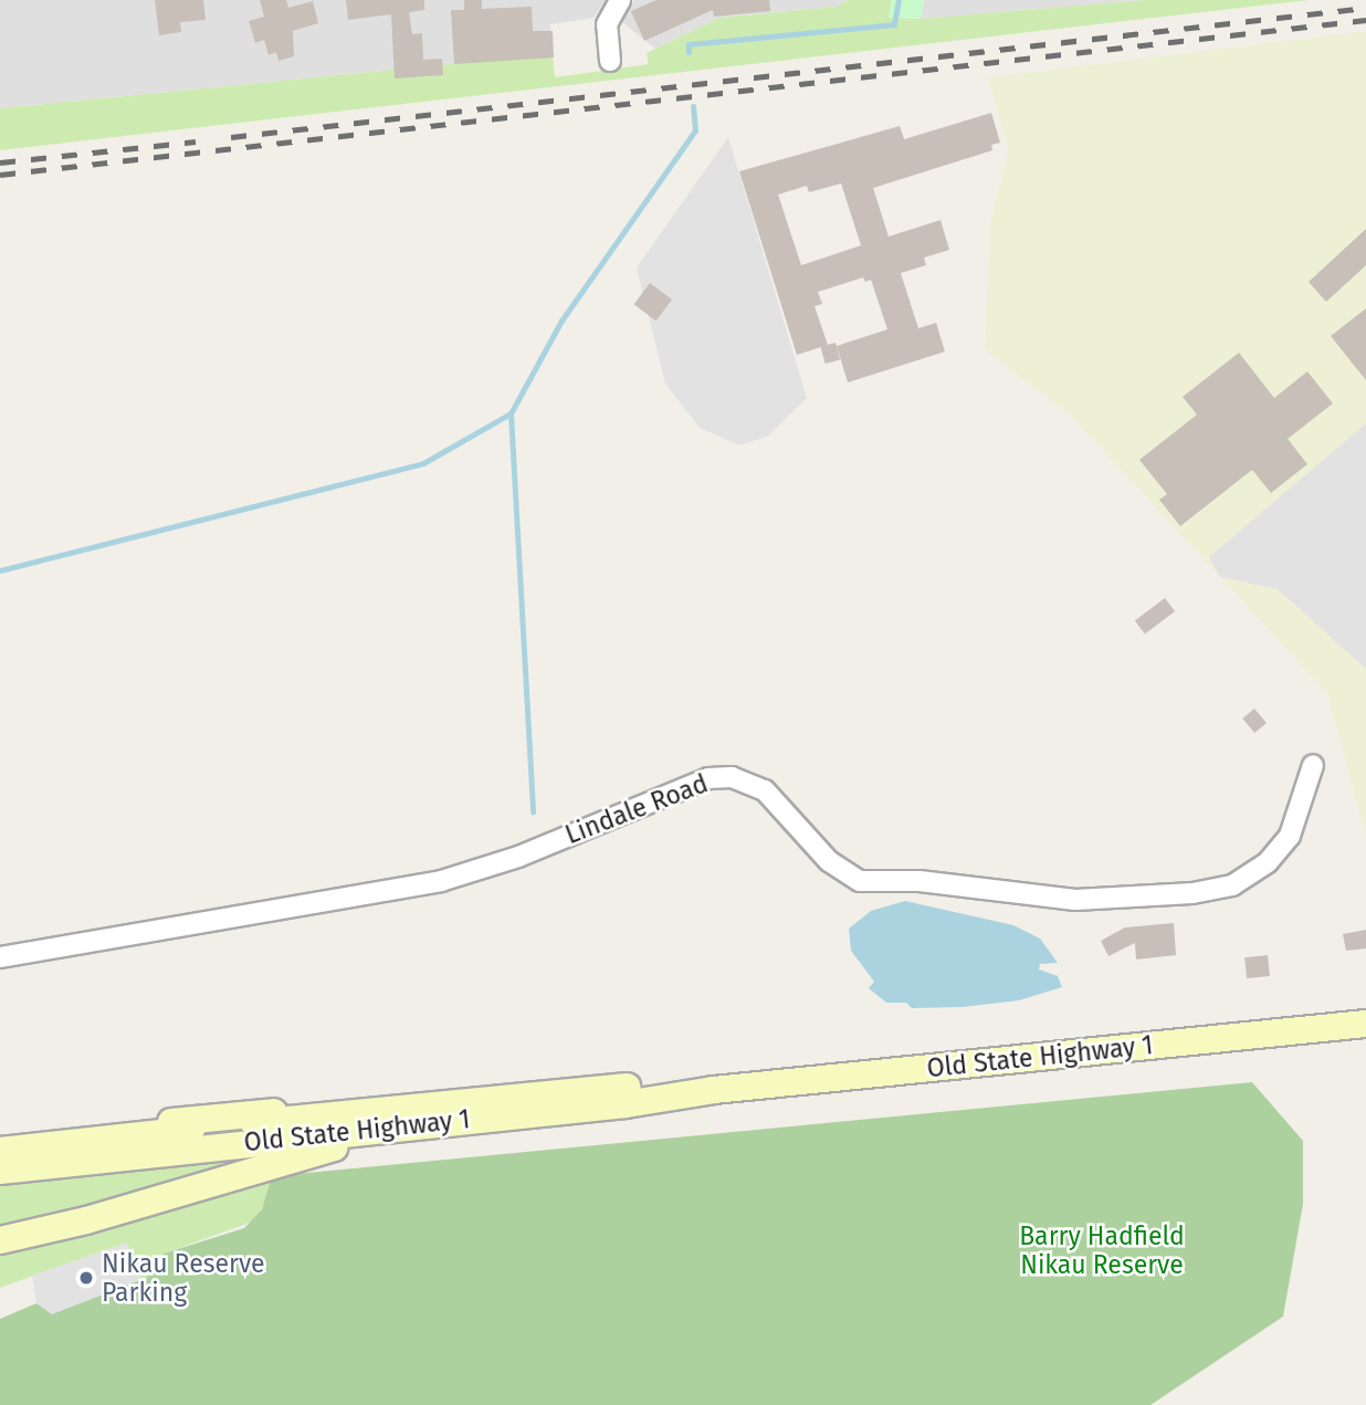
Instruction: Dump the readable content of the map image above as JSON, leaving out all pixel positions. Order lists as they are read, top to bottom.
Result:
{
  "streets": {
    "main road": ["Old State Highway 1"],
    "street": ["Lindale Road"]
  },
  "parks": ["Barry Hadfield Nikau Reserve"],
  "places": ["Nikau Reserve Parking"]
}
